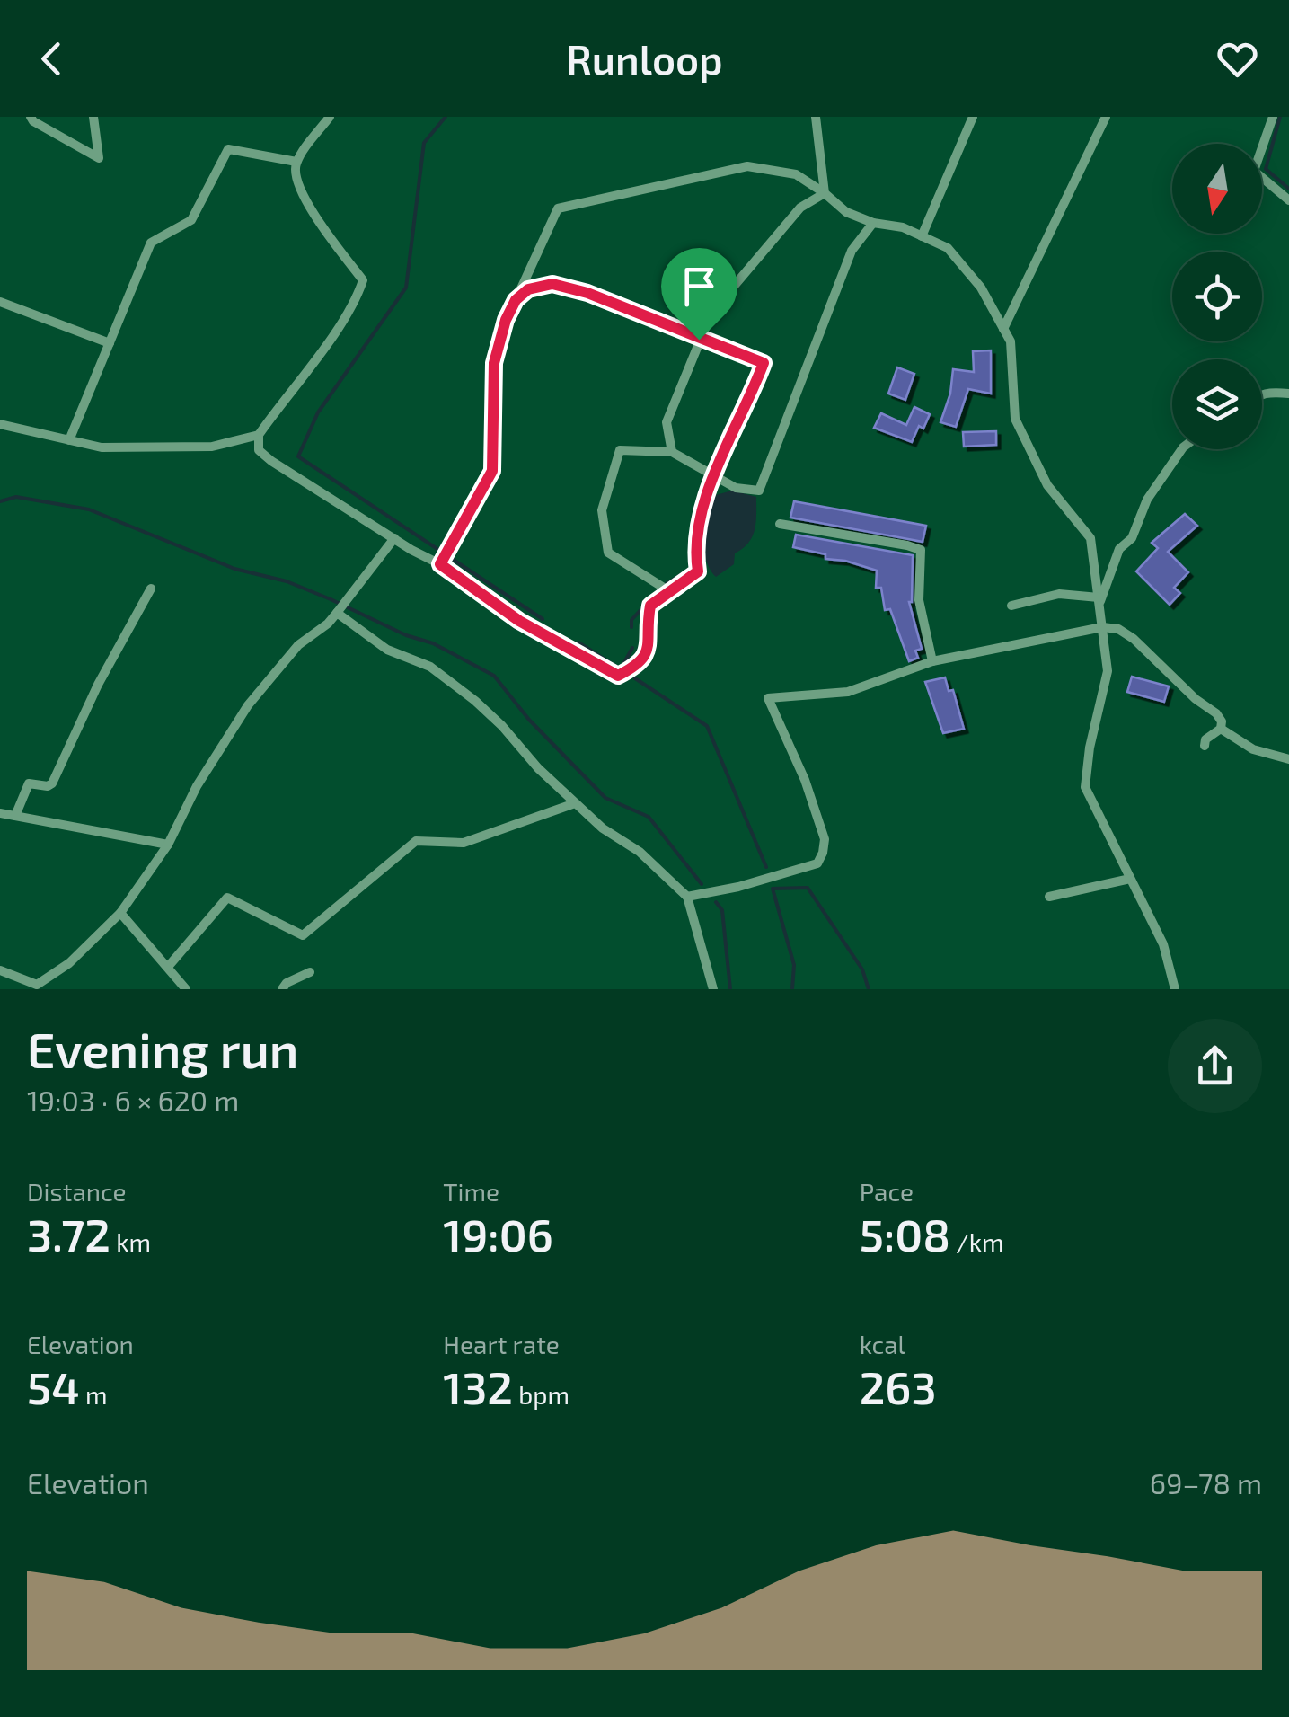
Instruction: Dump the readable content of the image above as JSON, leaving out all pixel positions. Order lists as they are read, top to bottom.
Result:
{
  "north": "bottom",
  "page": {
    "header": "Runloop",
    "heading": ["Evening run", "19:03 · 6 × 620 m"],
    "stats": [
      ["Distance", "3.72 km"],
      ["Time", "19:06"],
      ["Pace", "5:08 /km"],
      ["Elevation", "54 m"],
      ["Heart rate", "132 bpm"],
      ["kcal", "263"]
    ],
    "chart": ["Elevation", "69–78 m"]
  }
}
